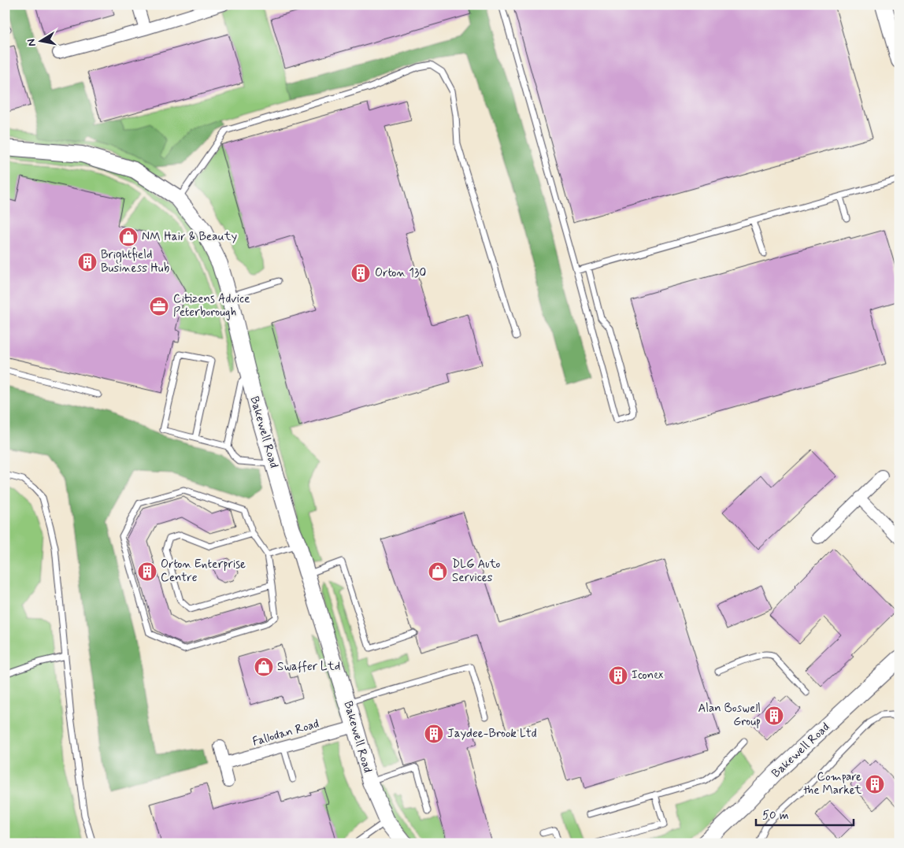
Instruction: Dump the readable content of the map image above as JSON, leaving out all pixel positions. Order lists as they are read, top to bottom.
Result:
{
  "streets": {
    "street": ["Bakewell Road", "Fallodan Road"]
  },
  "crossings": [
    ["Bakewell Road", "Fallodan Road"]
  ],
  "places": {
    "shop": ["NM Hair & Beauty", "DLG Auto Services", "Swaffer Ltd"],
    "building": [
      "Brightfield Business Hub",
      "Orton 130",
      "Orton Enterprise Centre",
      "Iconex",
      "Alan Boswell Group",
      "Jaydee-Brook Ltd",
      "Compare the Market"
    ],
    "office": ["Citizens Advice Peterborough"]
  },
  "scale_bar": "50 m",
  "north": "left"
}
